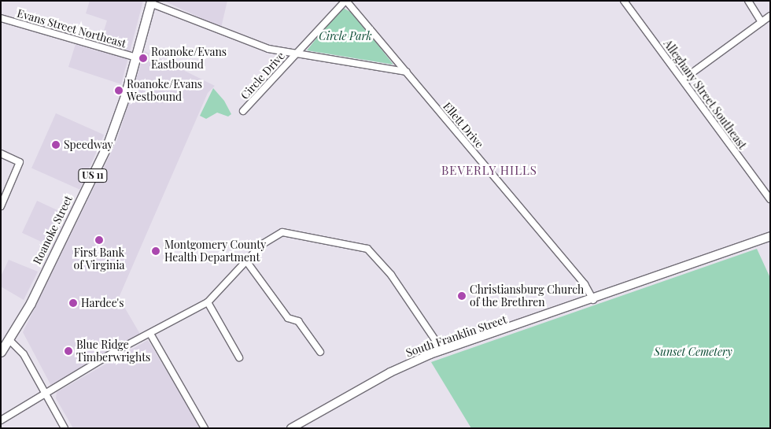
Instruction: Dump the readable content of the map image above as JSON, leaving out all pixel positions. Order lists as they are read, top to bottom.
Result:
{
  "streets": {
    "main road": ["US 11", "Roanoke Street", "South Franklin Street"],
    "street": [
      "Evans Street Northeast",
      "Circle Drive",
      "Alleghany Street Southeast",
      "Ellett Drive"
    ]
  },
  "crossings": [
    ["Evans Street Northeast", "Roanoke Street"],
    ["Circle Drive", "Ellett Drive"],
    ["Ellett Drive", "South Franklin Street"]
  ],
  "districts": ["BEVERLY HILLS"],
  "parks": ["Circle Park", "Sunset Cemetery"],
  "places": [
    "Roanoke/Evans Eastbound",
    "Roanoke/Evans Westbound",
    "Speedway",
    "First Bank of Virginia",
    "Montgomery County Health Department",
    "Christiansburg Church of the Brethren",
    "Hardee's",
    "Blue Ridge Timberwrights"
  ]
}
